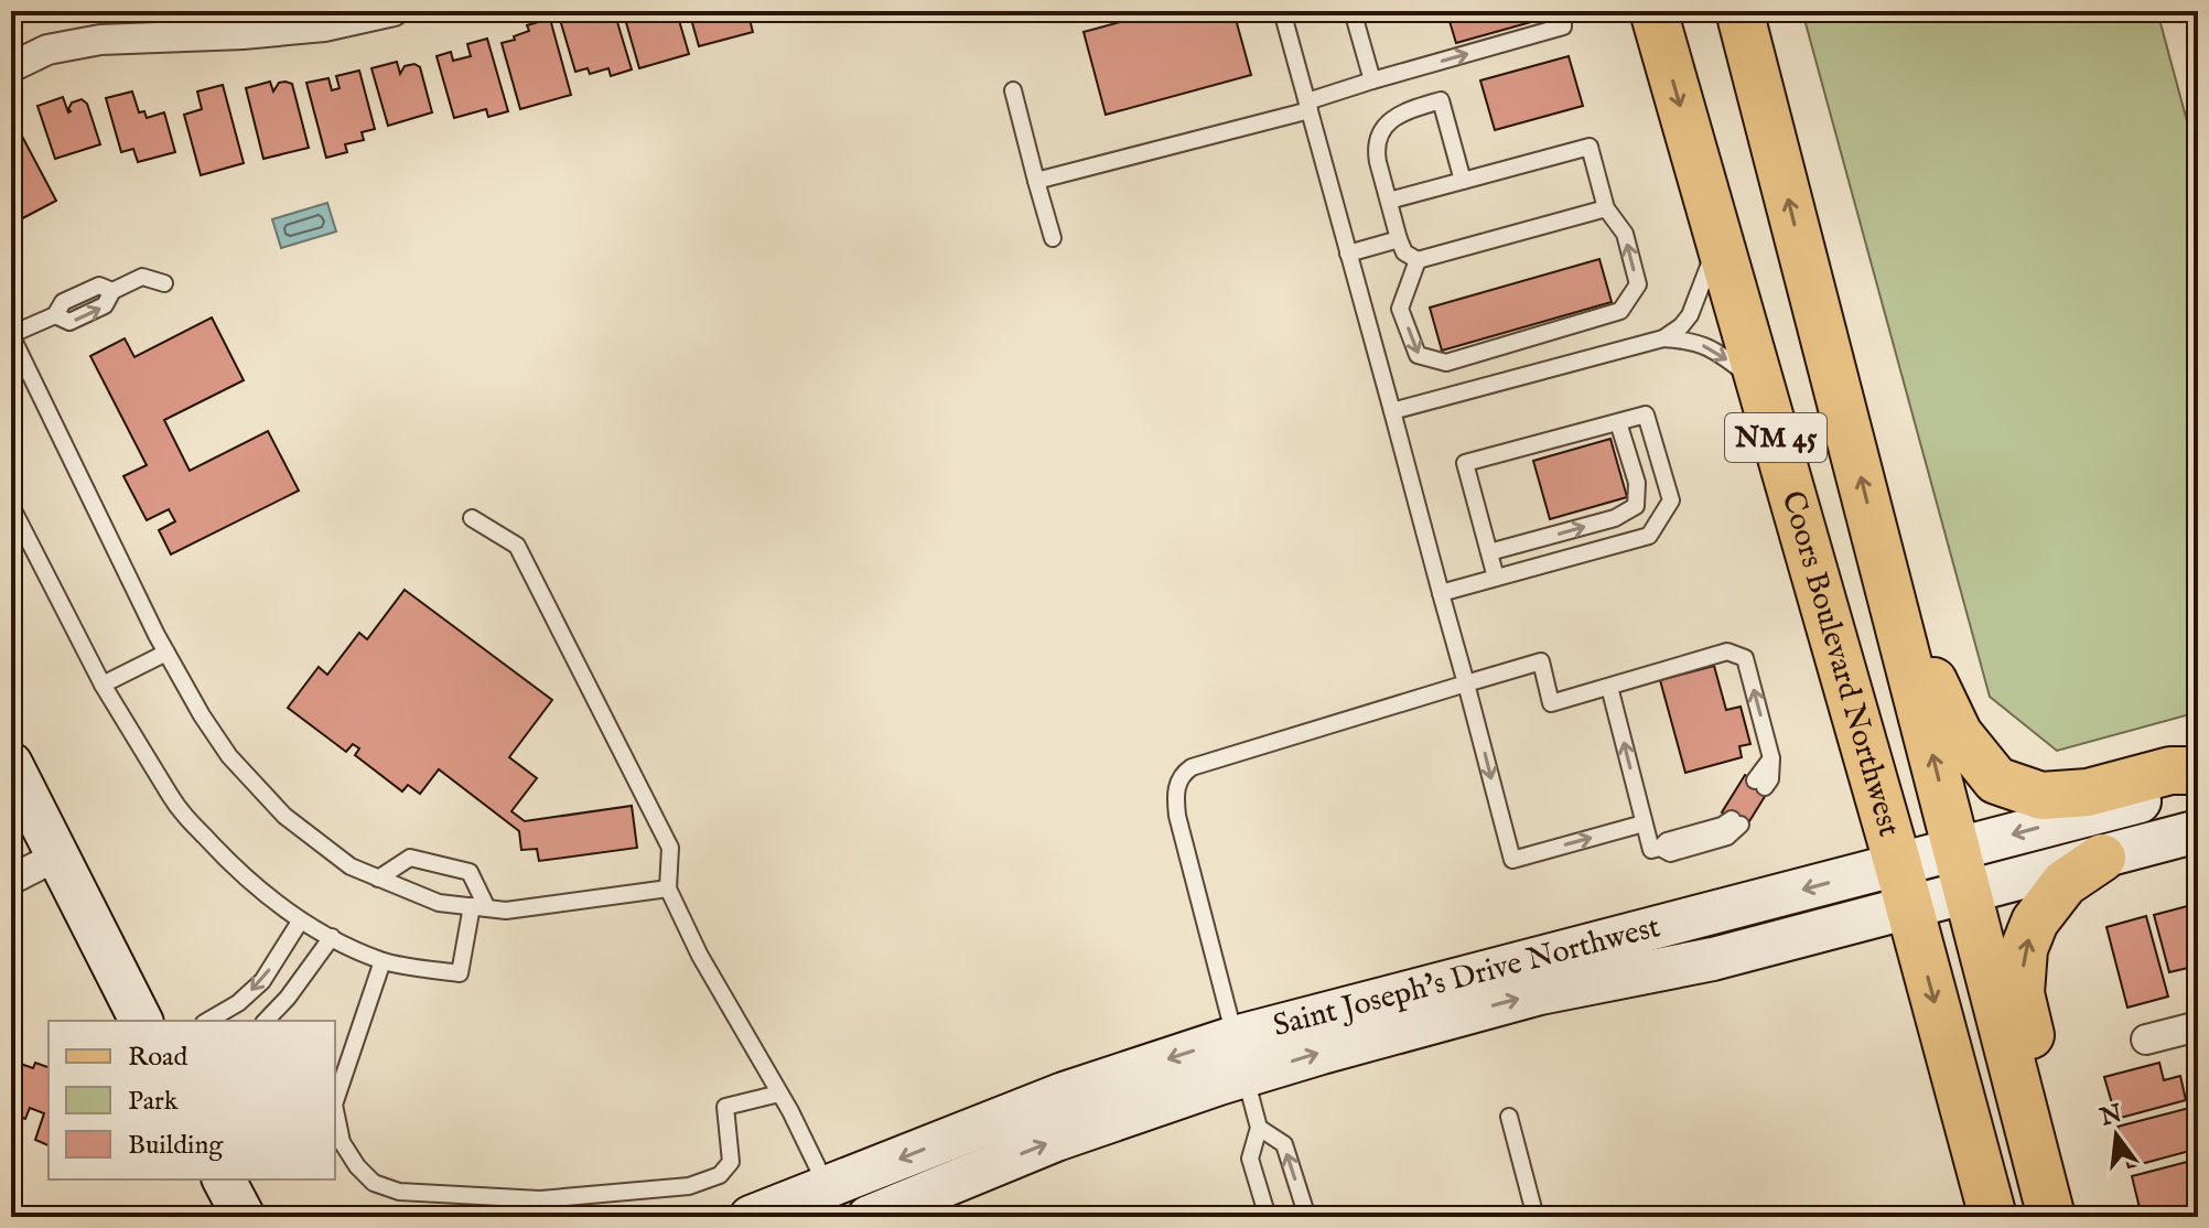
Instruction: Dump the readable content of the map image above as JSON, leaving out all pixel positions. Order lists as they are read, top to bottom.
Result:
{
  "streets": {
    "main road": ["NM 45", "Coors Boulevard Northwest"],
    "street": ["Saint Joseph's Drive Northwest"]
  },
  "crossings": [
    ["Coors Boulevard Northwest", "Saint Joseph's Drive Northwest"]
  ],
  "legend": ["Road", "Park", "Building"],
  "north": "top"
}
